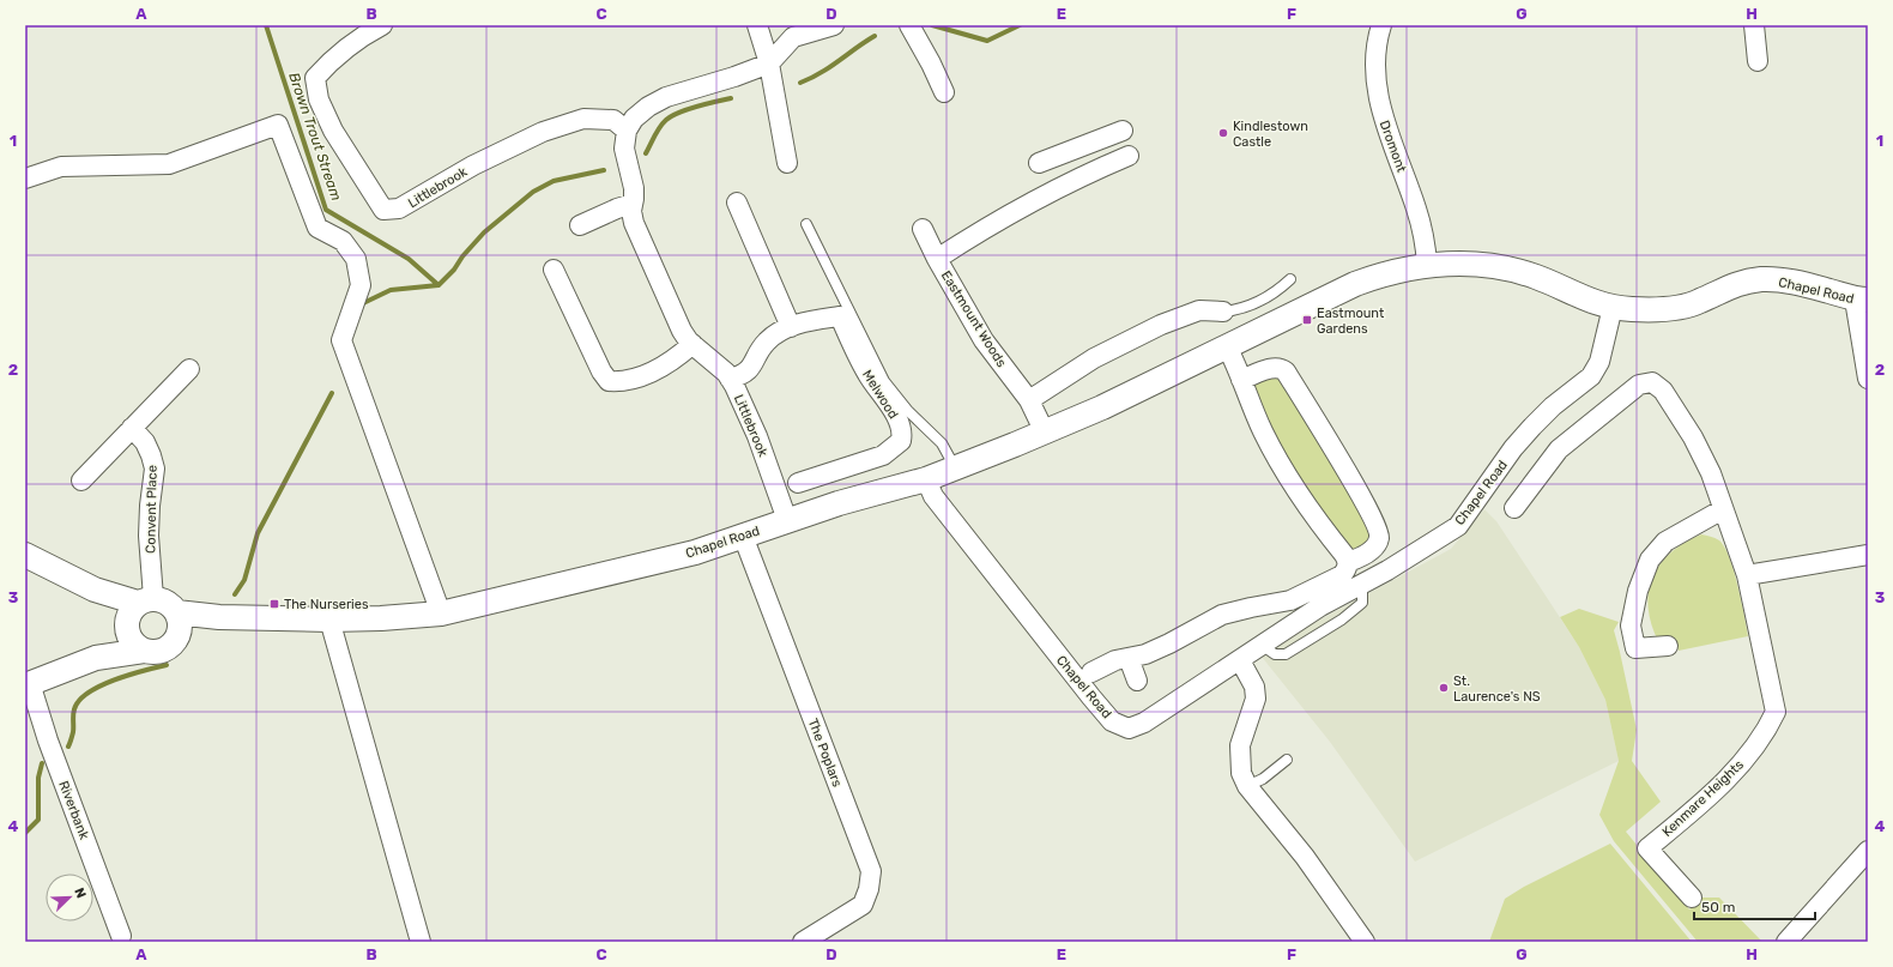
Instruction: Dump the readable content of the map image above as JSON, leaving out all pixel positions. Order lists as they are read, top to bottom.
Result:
{
  "streets": {
    "street": [
      "Dromont",
      "Littlebrook",
      "Chapel Road",
      "Eastmount Woods",
      "Melwood",
      "Convent Place",
      "The Poplars",
      "Kenmare Heights",
      "Riverbank"
    ]
  },
  "crossings": [
    ["Littlebrook", "Chapel Road"],
    ["Littlebrook", "Melwood"],
    ["Chapel Road", "Convent Place"],
    ["Chapel Road", "The Poplars"]
  ],
  "water": ["Brown Trout Stream"],
  "places": {
    "other": ["Kindlestown Castle", "St. Laurence's NS"],
    "transit": ["Eastmount Gardens", "The Nurseries"]
  },
  "scale_bar": "50 m",
  "north": "top right",
  "grid": {
    "columns": [
      "A",
      "B",
      "C",
      "D",
      "E",
      "F",
      "G",
      "H"
    ],
    "rows": [
      "1",
      "2",
      "3",
      "4"
    ]
  }
}
